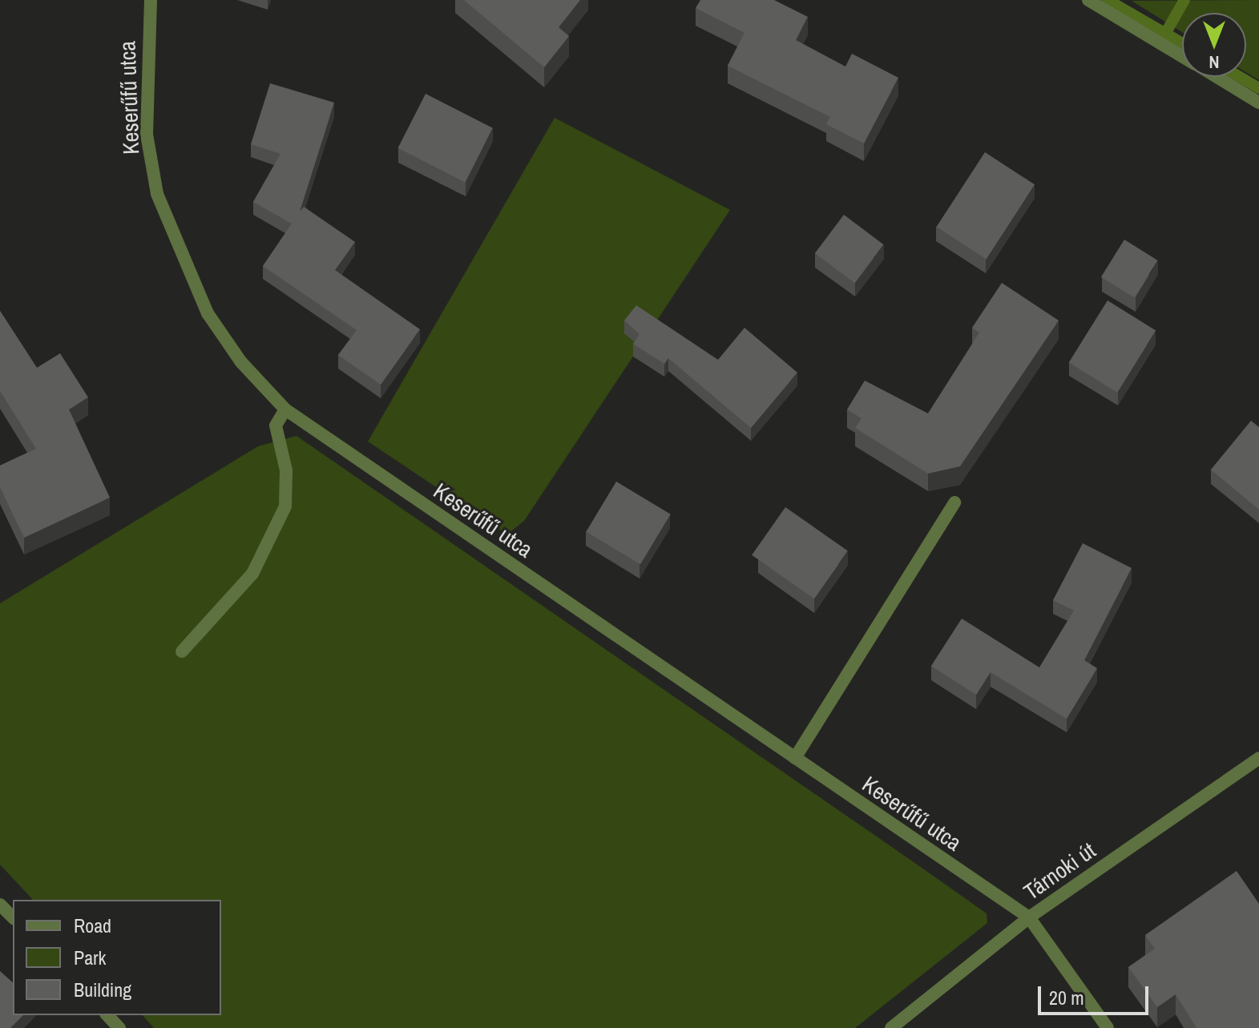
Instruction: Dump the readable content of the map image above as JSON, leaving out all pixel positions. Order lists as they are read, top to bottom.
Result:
{
  "streets": {
    "street": ["Keserűfű utca", "Tárnoki út"]
  },
  "crossings": [
    ["Keserűfű utca", "Tárnoki út"]
  ],
  "legend": ["Road", "Park", "Building"],
  "scale_bar": "20 m",
  "north": "bottom"
}
